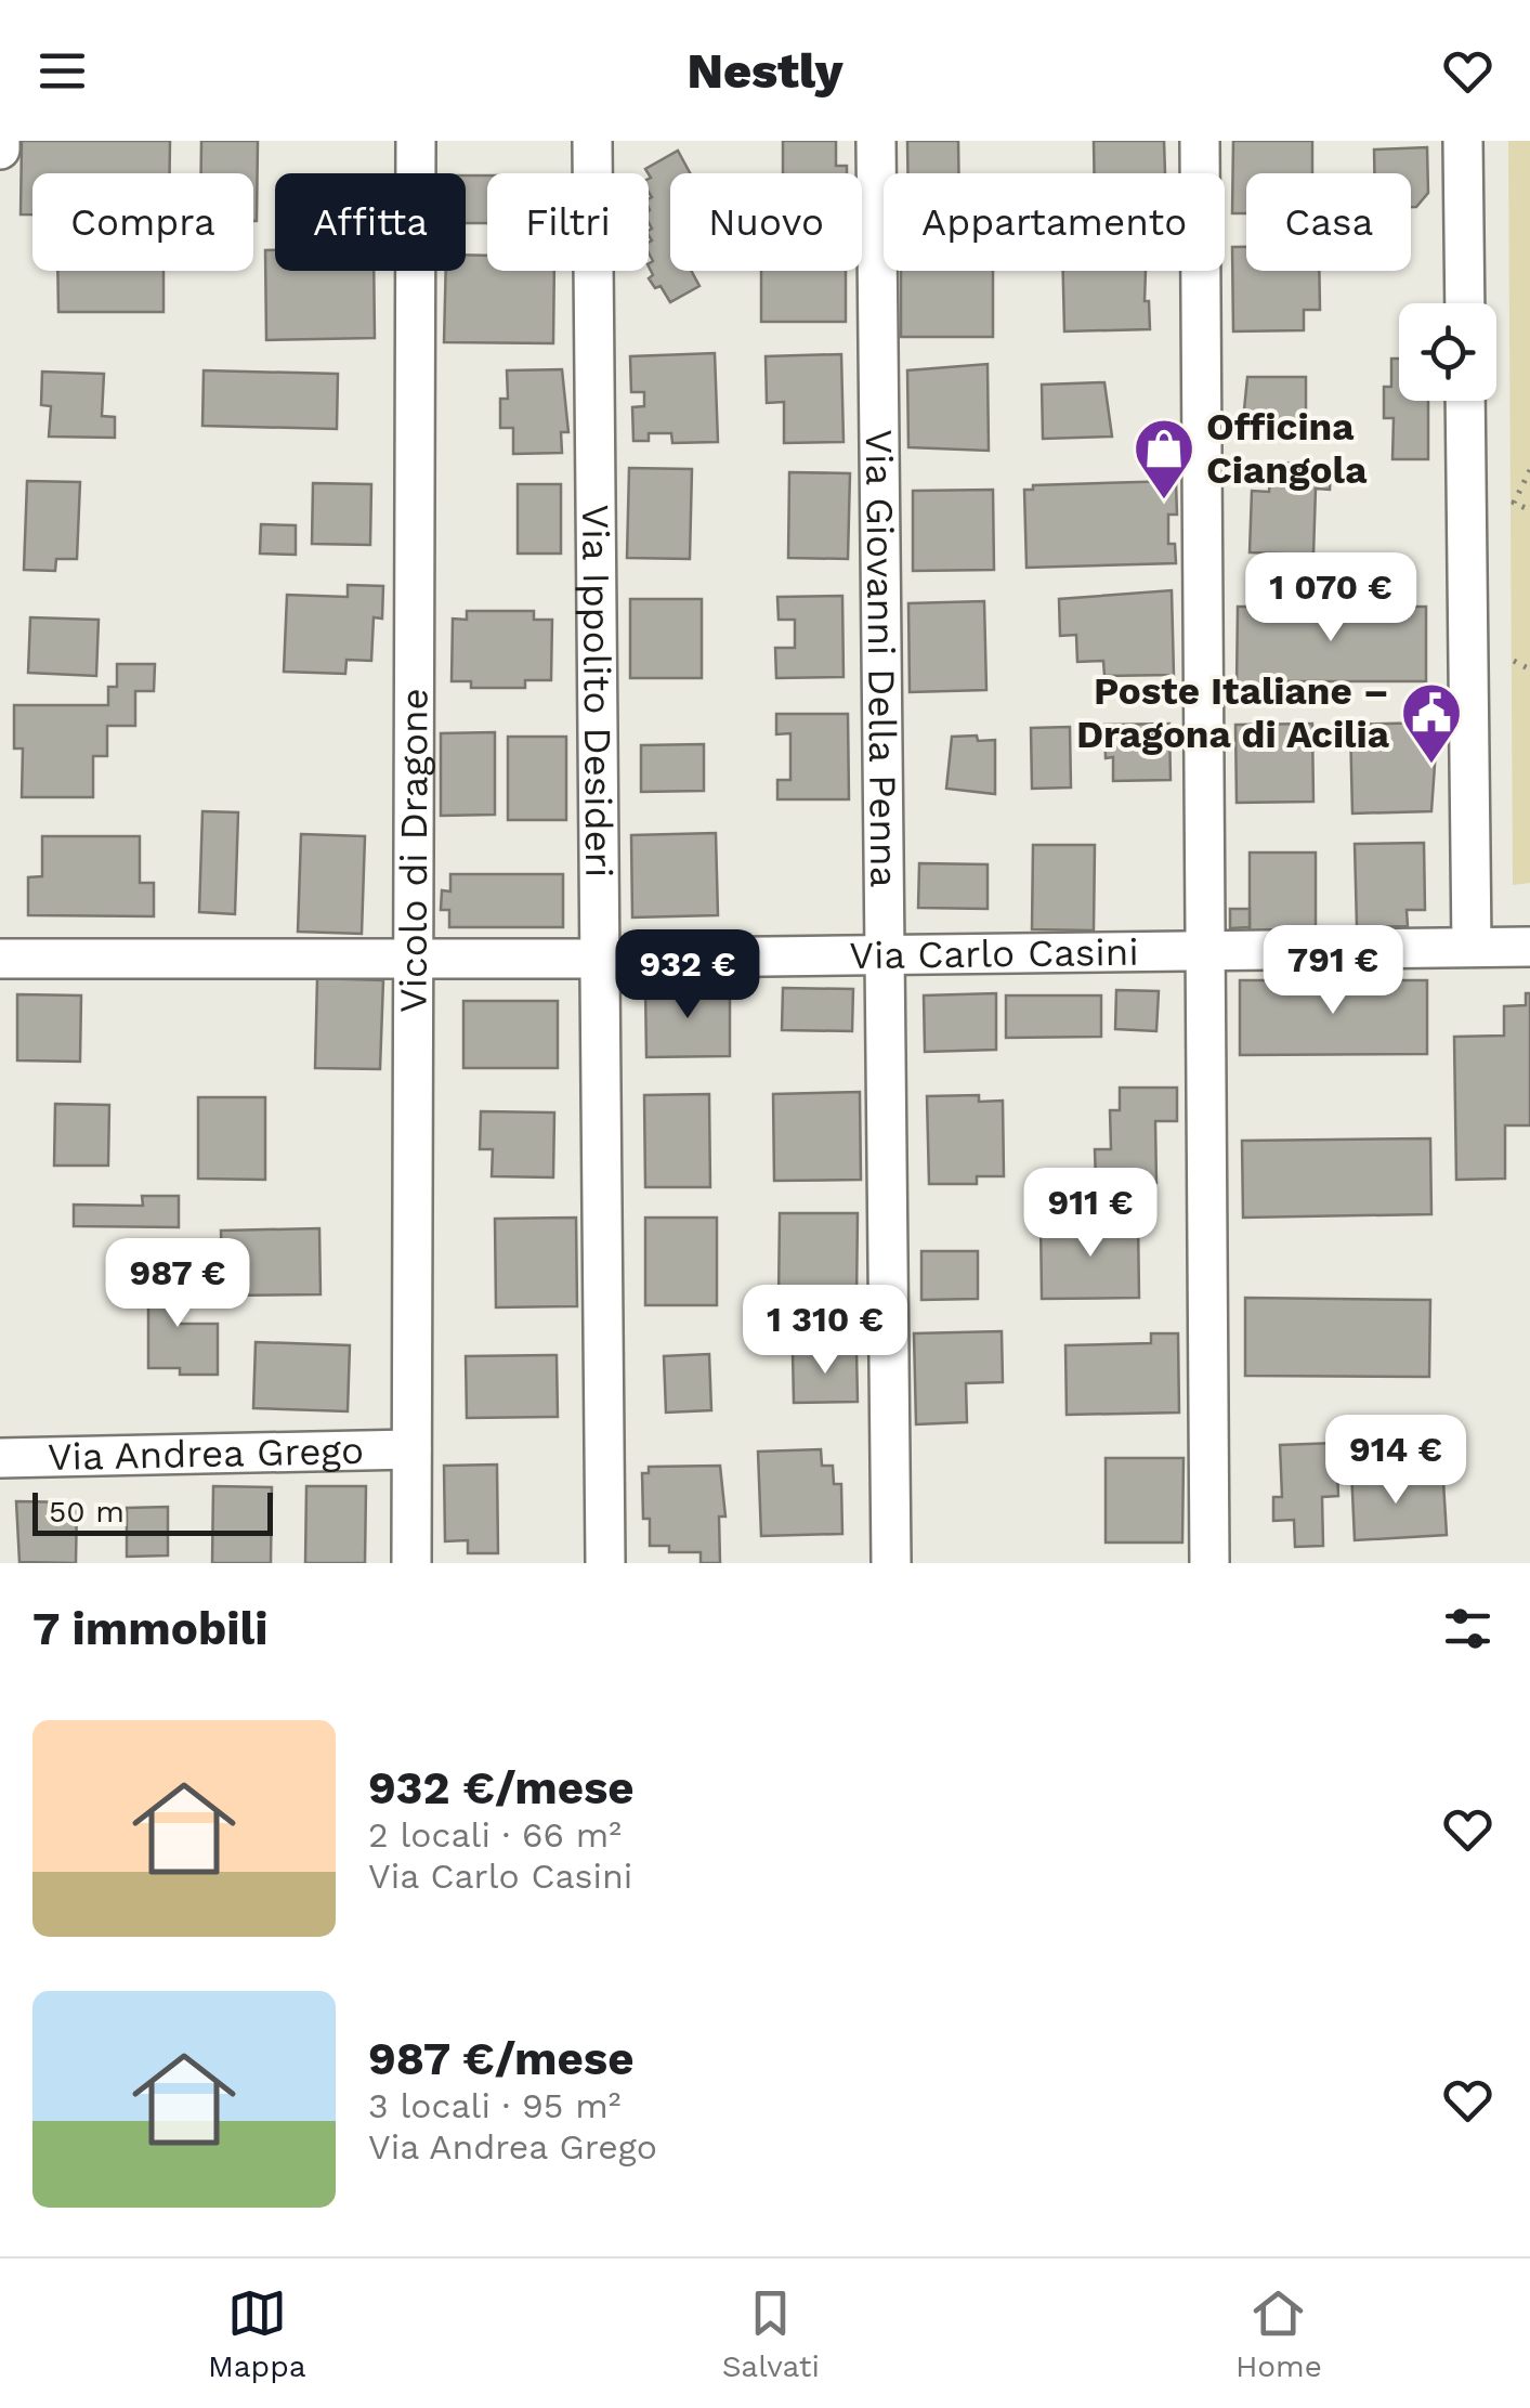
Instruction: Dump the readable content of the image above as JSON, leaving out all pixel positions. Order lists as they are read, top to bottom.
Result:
{
  "streets": {
    "street": [
      "Via Giovanni Della Penna",
      "Via Ippolito Desideri",
      "Vicolo di Dragone",
      "Via Carlo Casini",
      "Via Andrea Grego"
    ]
  },
  "crossings": [
    ["Via Giovanni Della Penna", "Via Carlo Casini"],
    ["Via Ippolito Desideri", "Via Carlo Casini"],
    ["Vicolo di Dragone", "Via Carlo Casini"],
    ["Vicolo di Dragone", "Via Andrea Grego"]
  ],
  "places": {
    "shop": ["Officina Ciangola"],
    "public building": ["Poste Italiane – Dragona di Acilia"]
  },
  "scale_bar": "50 m",
  "page": {
    "header": "Nestly",
    "chip": [
      "Compra",
      "Affitta",
      "Filtri",
      "Nuovo",
      "Appartamento",
      "Casa"
    ],
    "price": [
      "1 070 €",
      "791 €",
      "932 €",
      "911 €",
      "987 €",
      "1 310 €",
      "914 €"
    ],
    "scale": "50 m",
    "heading": "7 immobili",
    "list": [
      {
        "name": "932 €/mese",
        "note": "2 locali · 66 m² · Via Carlo Casini"
      },
      {
        "name": "987 €/mese",
        "note": "3 locali · 95 m² · Via Andrea Grego"
      }
    ],
    "tabs": ["Mappa", "Salvati", "Home"]
  }
}
